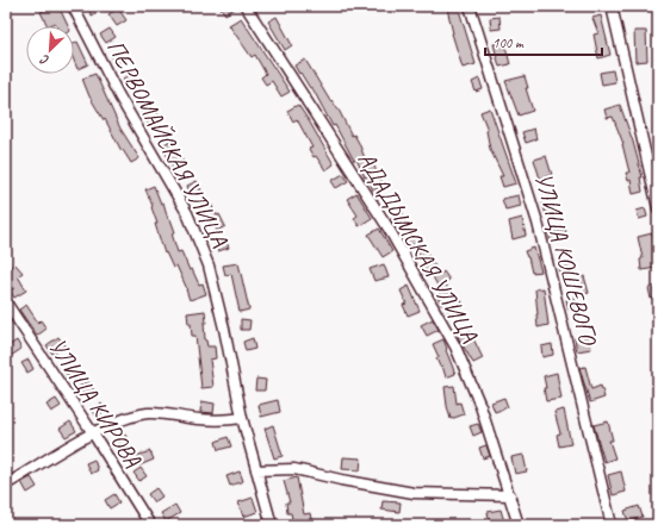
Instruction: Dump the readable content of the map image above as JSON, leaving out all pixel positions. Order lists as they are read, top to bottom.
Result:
{
  "streets": {
    "street": [
      "ПЕРВОМАЙСКАЯ УЛИЦА",
      "АДАДЫМСКАЯ УЛИЦА",
      "УЛИЦА КОШЕВОГО",
      "УЛИЦА КИРОВА"
    ]
  },
  "scale_bar": "100 m",
  "north": "bottom left"
}
